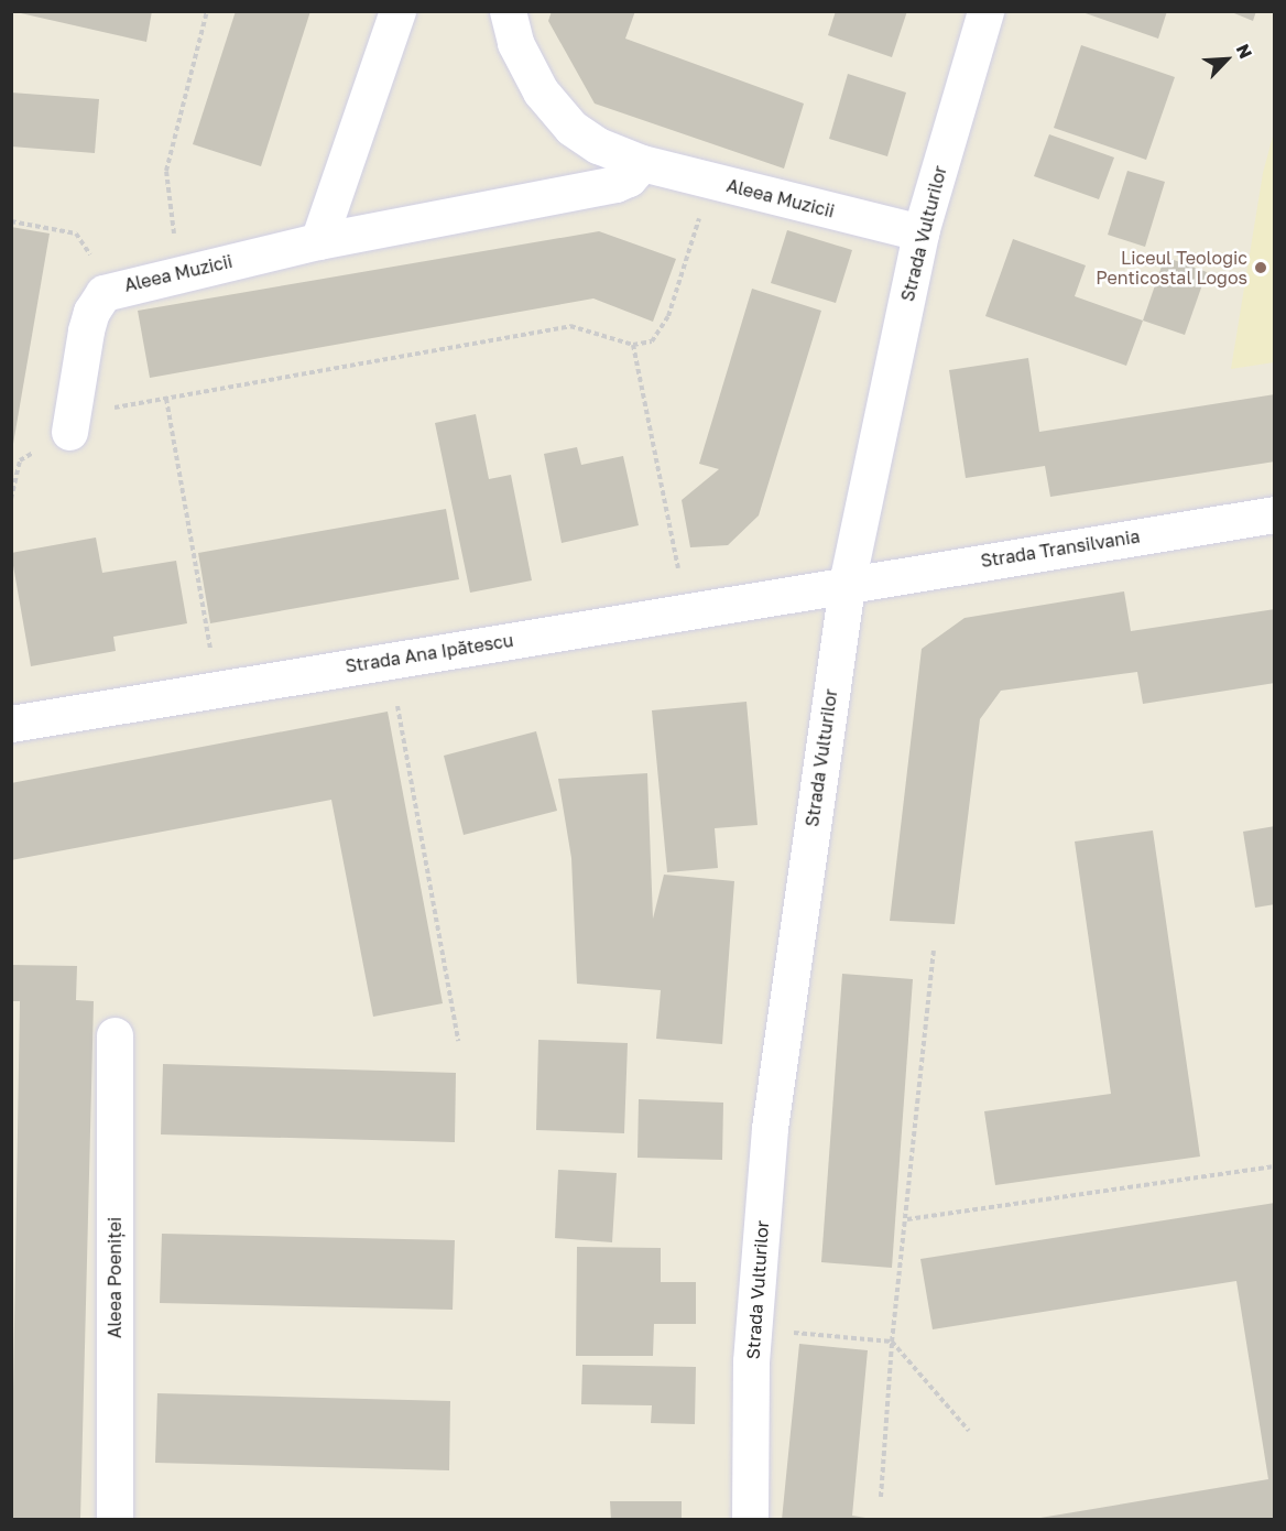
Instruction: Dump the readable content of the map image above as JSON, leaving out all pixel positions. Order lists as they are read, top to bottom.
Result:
{
  "streets": {
    "street": [
      "Aleea Muzicii",
      "Strada Vulturilor",
      "Strada Transilvania",
      "Strada Ana Ipătescu",
      "Aleea Poeniței"
    ]
  },
  "crossings": [
    ["Aleea Muzicii", "Strada Vulturilor"],
    ["Strada Vulturilor", "Strada Transilvania"],
    ["Strada Vulturilor", "Strada Ana Ipătescu"],
    ["Strada Transilvania", "Strada Ana Ipătescu"]
  ],
  "places": ["Liceul Teologic Penticostal Logos"],
  "north": "top right"
}
